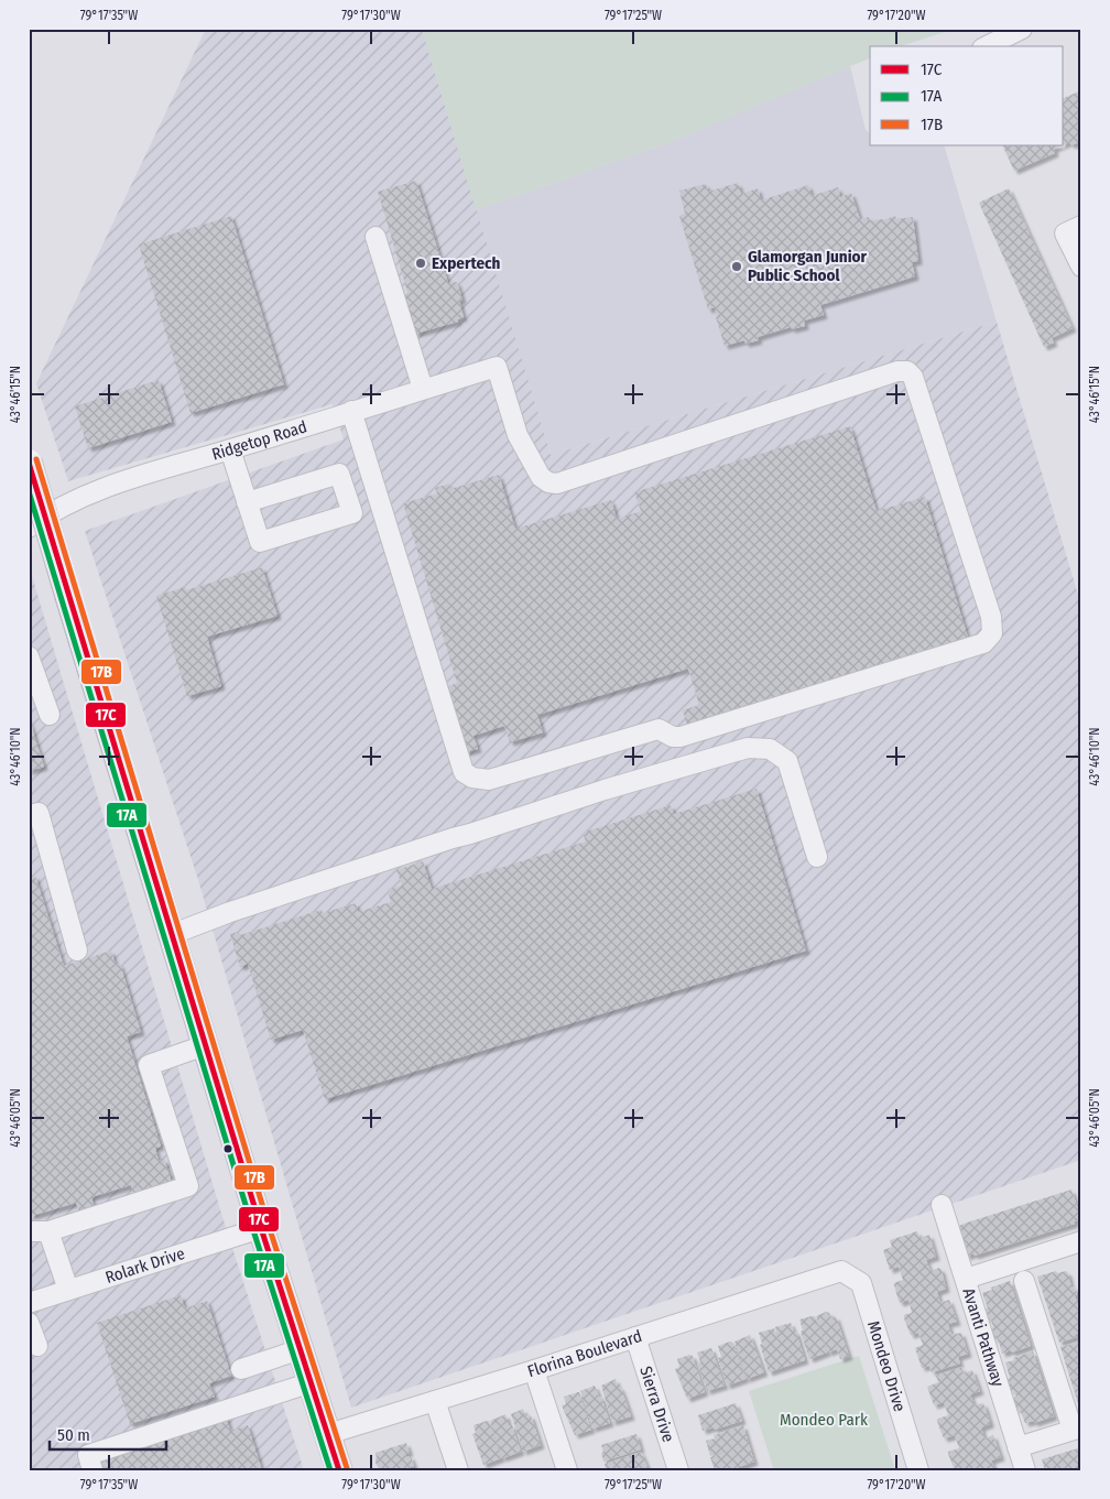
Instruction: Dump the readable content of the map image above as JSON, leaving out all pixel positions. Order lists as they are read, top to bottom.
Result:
{
  "streets": {
    "street": [
      "Ridgetop Road",
      "Rolark Drive",
      "Avanti Pathway",
      "Florina Boulevard",
      "Mondeo Drive",
      "Sierra Drive"
    ]
  },
  "crossings": [
    ["Florina Boulevard", "Mondeo Drive"],
    ["Florina Boulevard", "Sierra Drive"]
  ],
  "parks": ["Mondeo Park"],
  "places": ["Expertech", "Glamorgan Junior Public School"],
  "lines": ["transit line 17B", "transit line 17C", "transit line 17A"],
  "legend": ["17C", "17A", "17B"],
  "scale_bar": "50 m",
  "coordinates": [
    "79°17'35\"W",
    "79°17'30\"W",
    "79°17'25\"W",
    "79°17'20\"W",
    "43°46'15\"N",
    "43°46'10\"N",
    "43°46'05\"N"
  ]
}
